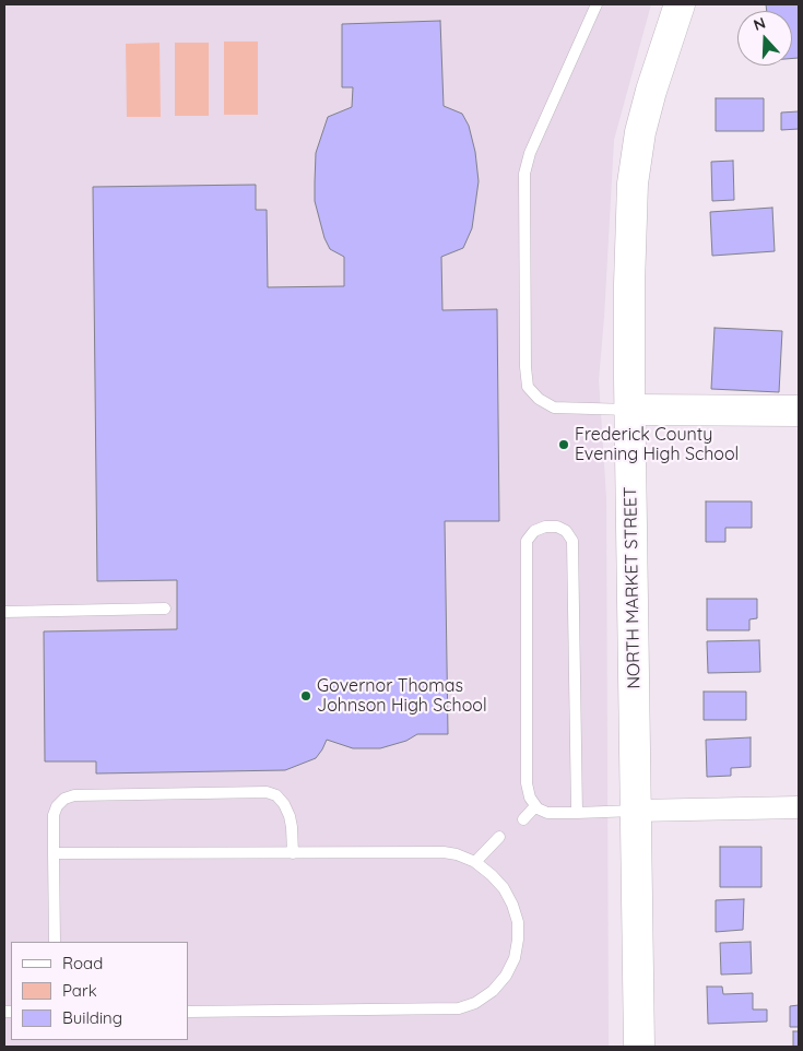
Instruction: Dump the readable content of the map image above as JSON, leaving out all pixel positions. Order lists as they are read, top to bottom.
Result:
{
  "streets": {
    "main road": ["NORTH MARKET STREET"]
  },
  "places": ["Frederick County Evening High School", "Governor Thomas Johnson High School"],
  "legend": ["Road", "Park", "Building"],
  "north": "top"
}
